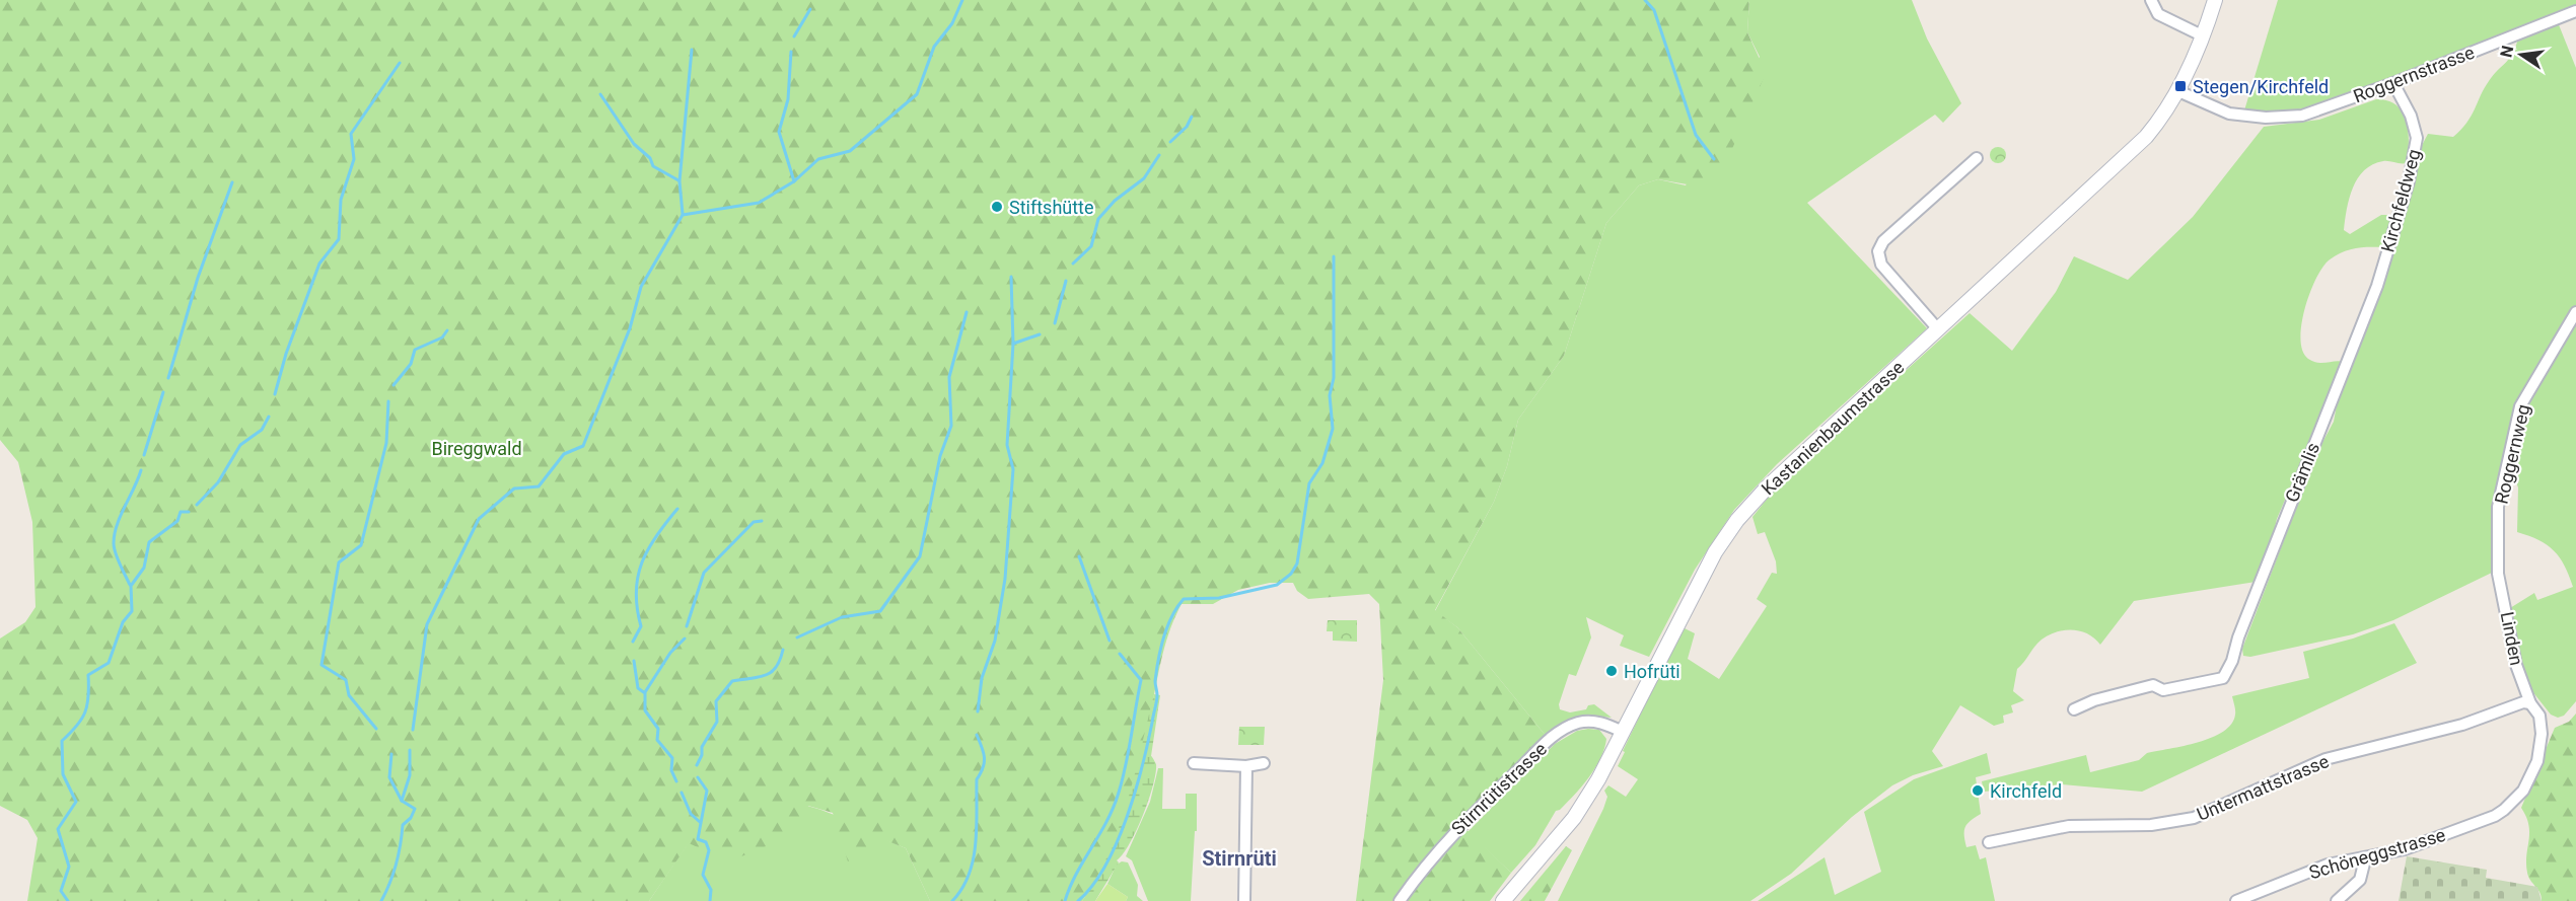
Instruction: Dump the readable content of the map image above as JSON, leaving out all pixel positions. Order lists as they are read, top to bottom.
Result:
{
  "streets": {
    "street": [
      "Roggernstrasse",
      "Kirchfeldweg",
      "Kastanienbaumstrasse",
      "Roggernweg",
      "Grämlis",
      "Linden",
      "Untermattstrasse",
      "Stirnrütistrasse",
      "Schöneggstrasse"
    ]
  },
  "crossings": [
    ["Roggernstrasse", "Kirchfeldweg"],
    ["Roggernstrasse", "Kastanienbaumstrasse"],
    ["Kirchfeldweg", "Grämlis"],
    ["Kastanienbaumstrasse", "Stirnrütistrasse"],
    ["Roggernweg", "Linden"],
    ["Linden", "Untermattstrasse"],
    ["Linden", "Schöneggstrasse"],
    ["Untermattstrasse", "Schöneggstrasse"]
  ],
  "districts": ["Stirnrüti"],
  "parks": ["Bireggwald"],
  "places": {
    "transit": ["Stegen/Kirchfeld"],
    "other": ["Stiftshütte", "Hofrüti", "Kirchfeld"]
  },
  "north": "left"
}
